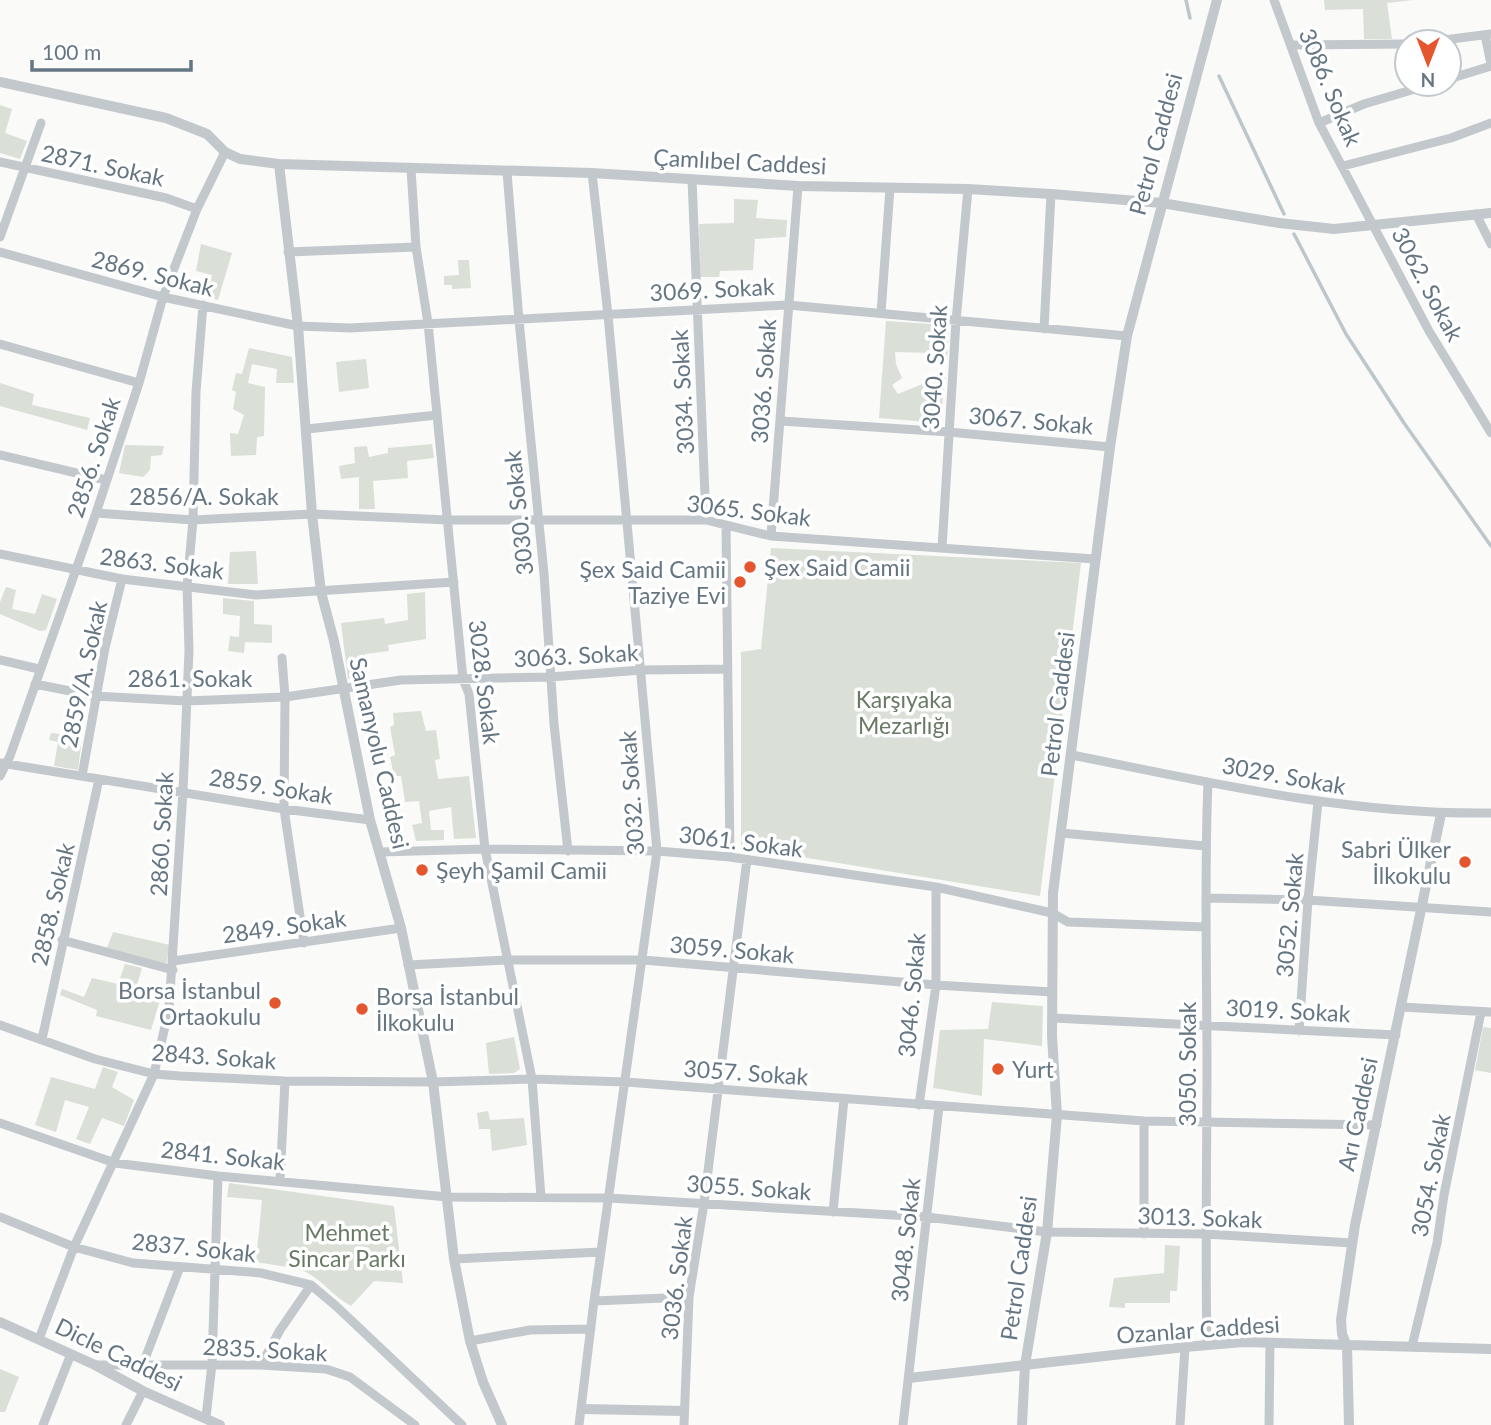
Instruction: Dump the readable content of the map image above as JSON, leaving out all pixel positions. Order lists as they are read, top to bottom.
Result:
{
  "streets": {
    "street": [
      "3086. Sokak",
      "Petrol Caddesi",
      "Çamlıbel Caddesi",
      "2871. Sokak",
      "2869. Sokak",
      "3062. Sokak",
      "3069. Sokak",
      "3040. Sokak",
      "3036. Sokak",
      "3034. Sokak",
      "3067. Sokak",
      "2856. Sokak",
      "2856/A. Sokak",
      "3065. Sokak",
      "3030. Sokak",
      "2863. Sokak",
      "3063. Sokak",
      "2859/A. Sokak",
      "2861. Sokak",
      "3028. Sokak",
      "Samanyolu Caddesi",
      "3029. Sokak",
      "2859. Sokak",
      "3032. Sokak",
      "2860. Sokak",
      "3061. Sokak",
      "2858. Sokak",
      "3052. Sokak",
      "2849. Sokak",
      "3059. Sokak",
      "3046. Sokak",
      "3019. Sokak",
      "2843. Sokak",
      "3050. Sokak",
      "3057. Sokak",
      "Arı Caddesi",
      "2841. Sokak",
      "3054. Sokak",
      "3055. Sokak",
      "3013. Sokak",
      "3048. Sokak",
      "2837. Sokak",
      "Ozanlar Caddesi",
      "2835. Sokak",
      "Dicle Caddesi"
    ]
  },
  "crossings": [
    ["3086. Sokak", "Çamlıbel Caddesi"],
    ["3086. Sokak", "3062. Sokak"],
    ["Petrol Caddesi", "Çamlıbel Caddesi"],
    ["Petrol Caddesi", "3069. Sokak"],
    ["Petrol Caddesi", "3067. Sokak"],
    ["Petrol Caddesi", "3065. Sokak"],
    ["Petrol Caddesi", "3029. Sokak"],
    ["Petrol Caddesi", "3061. Sokak"],
    ["Petrol Caddesi", "3059. Sokak"],
    ["Petrol Caddesi", "3019. Sokak"],
    ["Petrol Caddesi", "3057. Sokak"],
    ["Petrol Caddesi", "3055. Sokak"],
    ["Petrol Caddesi", "3013. Sokak"],
    ["Petrol Caddesi", "Ozanlar Caddesi"],
    ["Çamlıbel Caddesi", "3062. Sokak"],
    ["Çamlıbel Caddesi", "3040. Sokak"],
    ["Çamlıbel Caddesi", "3036. Sokak"],
    ["Çamlıbel Caddesi", "3034. Sokak"],
    ["Çamlıbel Caddesi", "2856. Sokak"],
    ["Çamlıbel Caddesi", "3030. Sokak"],
    ["Çamlıbel Caddesi", "3028. Sokak"],
    ["Çamlıbel Caddesi", "Samanyolu Caddesi"],
    ["Çamlıbel Caddesi", "3032. Sokak"],
    ["2871. Sokak", "2856. Sokak"],
    ["2869. Sokak", "3069. Sokak"],
    ["2869. Sokak", "2856. Sokak"],
    ["2869. Sokak", "Samanyolu Caddesi"],
    ["2869. Sokak", "2860. Sokak"],
    ["3069. Sokak", "3040. Sokak"],
    ["3069. Sokak", "3036. Sokak"],
    ["3069. Sokak", "3034. Sokak"],
    ["3069. Sokak", "3030. Sokak"],
    ["3069. Sokak", "3028. Sokak"],
    ["3069. Sokak", "Samanyolu Caddesi"],
    ["3069. Sokak", "3032. Sokak"],
    ["3040. Sokak", "3067. Sokak"],
    ["3040. Sokak", "3065. Sokak"],
    ["3036. Sokak", "3067. Sokak"],
    ["3036. Sokak", "3065. Sokak"],
    ["3036. Sokak", "3061. Sokak"],
    ["3036. Sokak", "3059. Sokak"],
    ["3036. Sokak", "3057. Sokak"],
    ["3036. Sokak", "3055. Sokak"],
    ["3034. Sokak", "3065. Sokak"],
    ["2856. Sokak", "2856/A. Sokak"],
    ["2856. Sokak", "2863. Sokak"],
    ["2856. Sokak", "2861. Sokak"],
    ["2856. Sokak", "2859. Sokak"],
    ["2856/A. Sokak", "3065. Sokak"],
    ["2856/A. Sokak", "Samanyolu Caddesi"],
    ["2856/A. Sokak", "2860. Sokak"],
    ["3065. Sokak", "3030. Sokak"],
    ["3065. Sokak", "3028. Sokak"],
    ["3065. Sokak", "Samanyolu Caddesi"],
    ["3065. Sokak", "3032. Sokak"],
    ["3030. Sokak", "3063. Sokak"],
    ["3030. Sokak", "3061. Sokak"],
    ["2863. Sokak", "2859/A. Sokak"],
    ["2863. Sokak", "3028. Sokak"],
    ["2863. Sokak", "Samanyolu Caddesi"],
    ["2863. Sokak", "2860. Sokak"],
    ["3063. Sokak", "2861. Sokak"],
    ["3063. Sokak", "3028. Sokak"],
    ["3063. Sokak", "Samanyolu Caddesi"],
    ["3063. Sokak", "3032. Sokak"],
    ["2859/A. Sokak", "2861. Sokak"],
    ["2859/A. Sokak", "2859. Sokak"],
    ["2861. Sokak", "Samanyolu Caddesi"],
    ["2861. Sokak", "2860. Sokak"],
    ["3028. Sokak", "3061. Sokak"],
    ["3028. Sokak", "3059. Sokak"],
    ["3028. Sokak", "3057. Sokak"],
    ["3028. Sokak", "3055. Sokak"],
    ["Samanyolu Caddesi", "2859. Sokak"],
    ["Samanyolu Caddesi", "3061. Sokak"],
    ["Samanyolu Caddesi", "2849. Sokak"],
    ["Samanyolu Caddesi", "3059. Sokak"],
    ["Samanyolu Caddesi", "2843. Sokak"],
    ["Samanyolu Caddesi", "3057. Sokak"],
    ["Samanyolu Caddesi", "2841. Sokak"],
    ["Samanyolu Caddesi", "3055. Sokak"],
    ["3029. Sokak", "3052. Sokak"],
    ["3029. Sokak", "3050. Sokak"],
    ["3029. Sokak", "Arı Caddesi"],
    ["2859. Sokak", "2860. Sokak"],
    ["2859. Sokak", "2858. Sokak"],
    ["3032. Sokak", "3061. Sokak"],
    ["3032. Sokak", "3059. Sokak"],
    ["3032. Sokak", "3057. Sokak"],
    ["3032. Sokak", "3055. Sokak"],
    ["2860. Sokak", "2849. Sokak"],
    ["2860. Sokak", "2843. Sokak"],
    ["2860. Sokak", "2841. Sokak"],
    ["2860. Sokak", "2837. Sokak"],
    ["2860. Sokak", "Dicle Caddesi"],
    ["3061. Sokak", "3046. Sokak"],
    ["3061. Sokak", "3050. Sokak"],
    ["2858. Sokak", "2849. Sokak"],
    ["2858. Sokak", "2843. Sokak"],
    ["3052. Sokak", "3019. Sokak"],
    ["3059. Sokak", "3046. Sokak"],
    ["3046. Sokak", "3057. Sokak"],
    ["3019. Sokak", "3050. Sokak"],
    ["3019. Sokak", "Arı Caddesi"],
    ["2843. Sokak", "3057. Sokak"],
    ["3050. Sokak", "3057. Sokak"],
    ["3050. Sokak", "3013. Sokak"],
    ["3050. Sokak", "Ozanlar Caddesi"],
    ["3057. Sokak", "Arı Caddesi"],
    ["3057. Sokak", "3048. Sokak"],
    ["Arı Caddesi", "3013. Sokak"],
    ["Arı Caddesi", "Ozanlar Caddesi"],
    ["2841. Sokak", "3055. Sokak"],
    ["3054. Sokak", "Ozanlar Caddesi"],
    ["3055. Sokak", "3013. Sokak"],
    ["3055. Sokak", "3048. Sokak"],
    ["3048. Sokak", "Ozanlar Caddesi"],
    ["2835. Sokak", "Dicle Caddesi"]
  ],
  "parks": ["Karşıyaka Mezarlığı", "Mehmet Sincar Parkı"],
  "places": [
    "Şex Said Camii",
    "Şex Said Camii Taziye Evi",
    "Sabri Ülker İlkokulu",
    "Şeyh Şamil Camii",
    "Borsa İstanbul Ortaokulu",
    "Borsa İstanbul İlkokulu",
    "Yurt"
  ],
  "scale_bar": "100 m",
  "north": "bottom"
}
